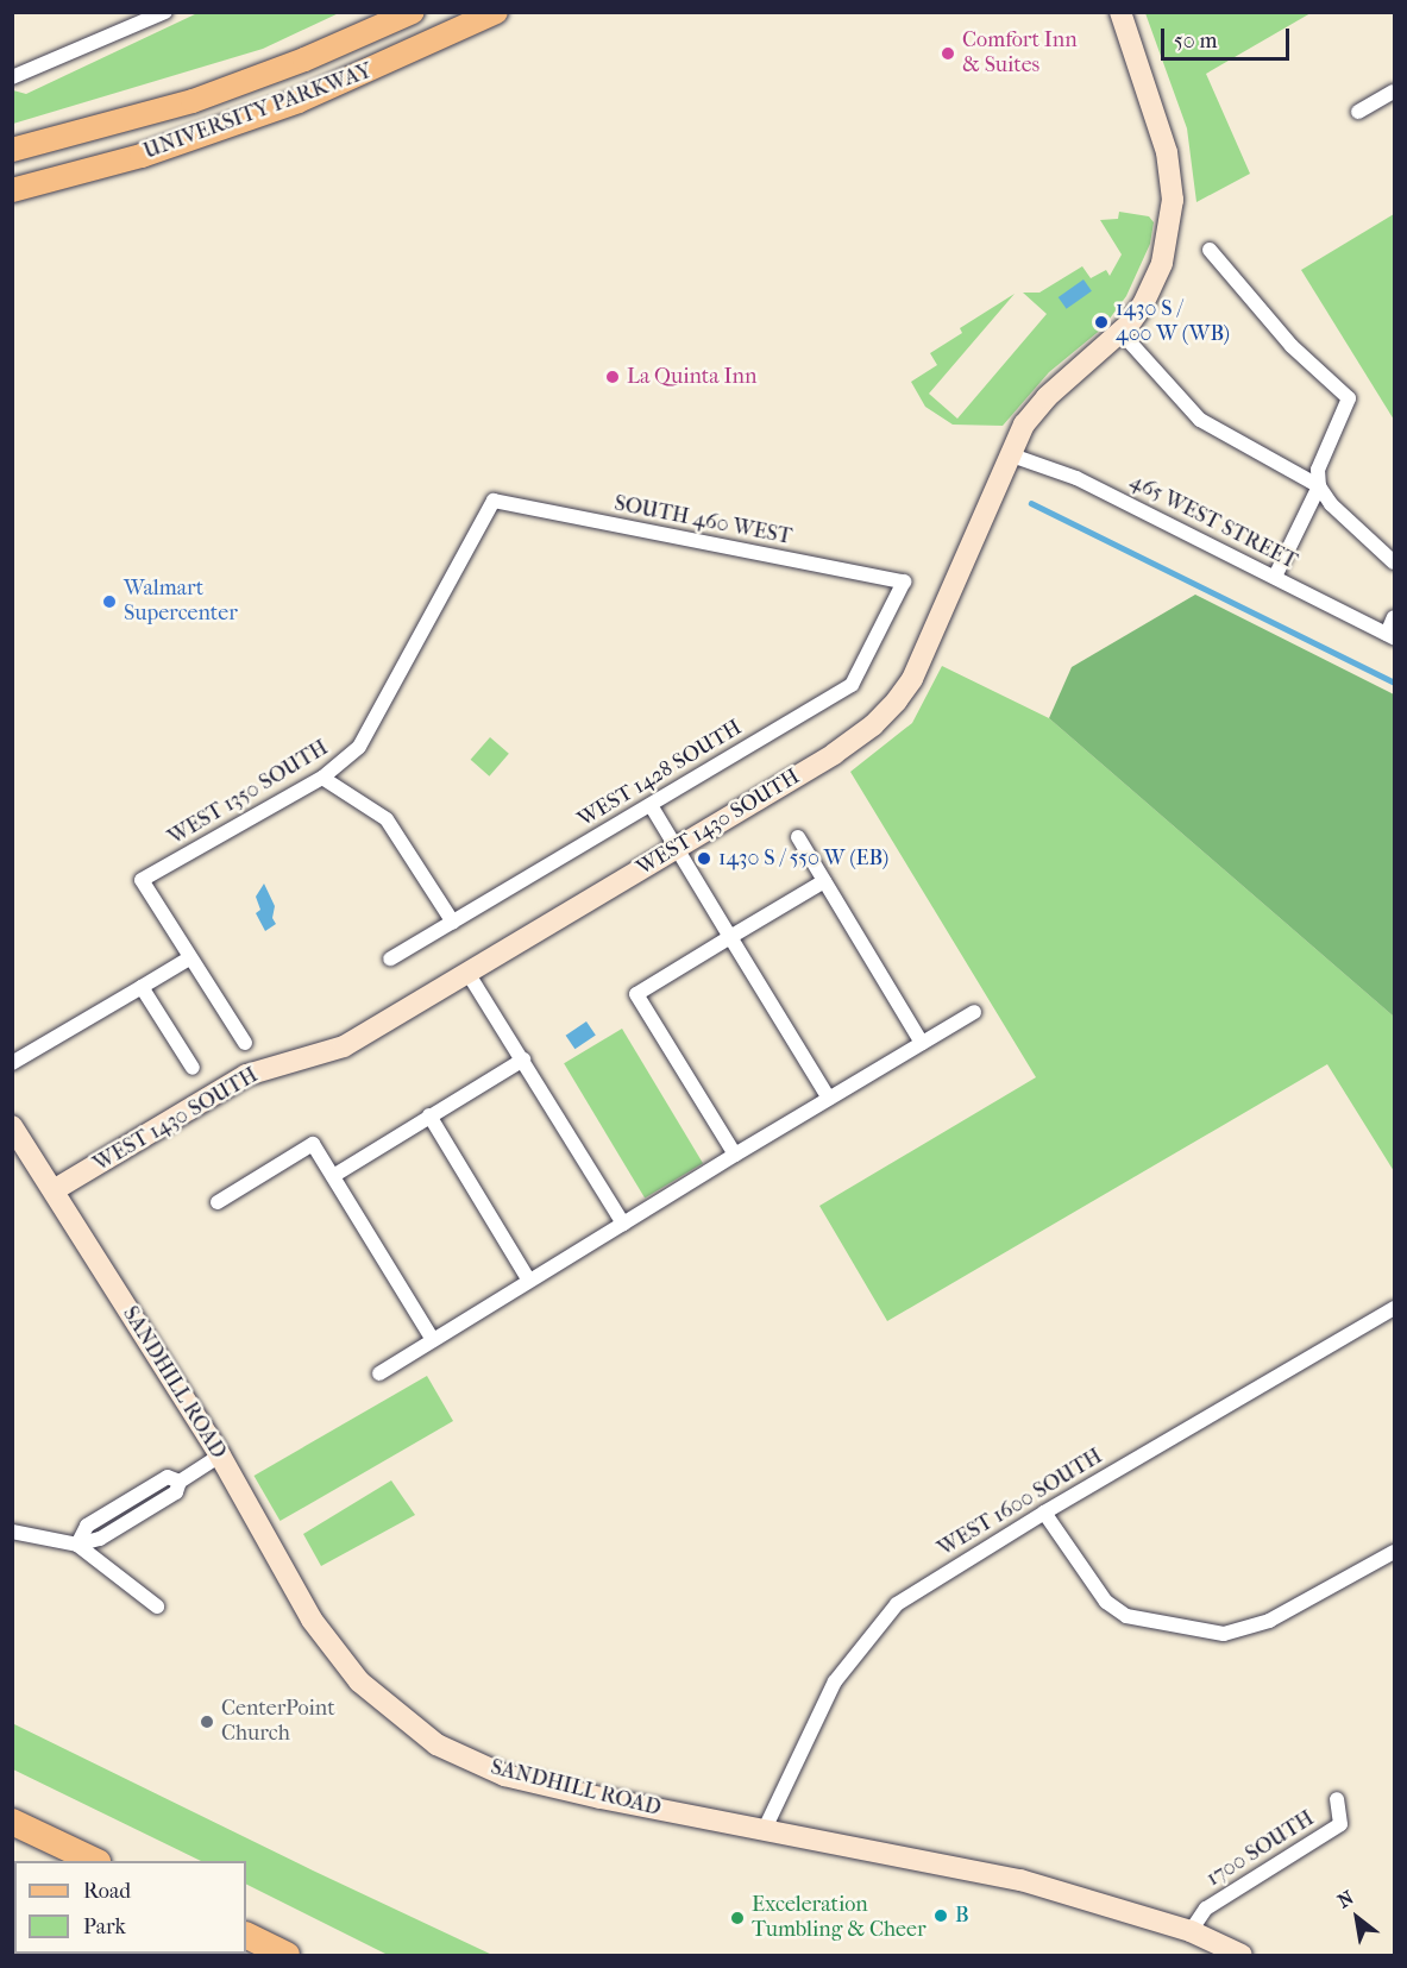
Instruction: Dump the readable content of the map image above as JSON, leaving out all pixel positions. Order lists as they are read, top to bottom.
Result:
{
  "streets": {
    "main road": ["UNIVERSITY PARKWAY"],
    "street": [
      "SOUTH 460 WEST",
      "465 WEST STREET",
      "WEST 1428 SOUTH",
      "WEST 1350 SOUTH",
      "WEST 1430 SOUTH",
      "SANDHILL ROAD",
      "WEST 1600 SOUTH",
      "1700 SOUTH"
    ]
  },
  "crossings": [
    ["SOUTH 460 WEST", "WEST 1428 SOUTH"],
    ["SOUTH 460 WEST", "WEST 1350 SOUTH"],
    ["465 WEST STREET", "WEST 1430 SOUTH"],
    ["WEST 1430 SOUTH", "SANDHILL ROAD"],
    ["SANDHILL ROAD", "WEST 1600 SOUTH"],
    ["SANDHILL ROAD", "1700 SOUTH"]
  ],
  "places": [
    "Comfort Inn & Suites",
    "1430 S / 400 W (WB)",
    "La Quinta Inn",
    "Walmart Supercenter",
    "1430 S / 550 W (EB)",
    "CenterPoint Church",
    "B",
    "Exceleration Tumbling & Cheer"
  ],
  "legend": ["Road", "Park"],
  "scale_bar": "50 m",
  "north": "top left"
}
